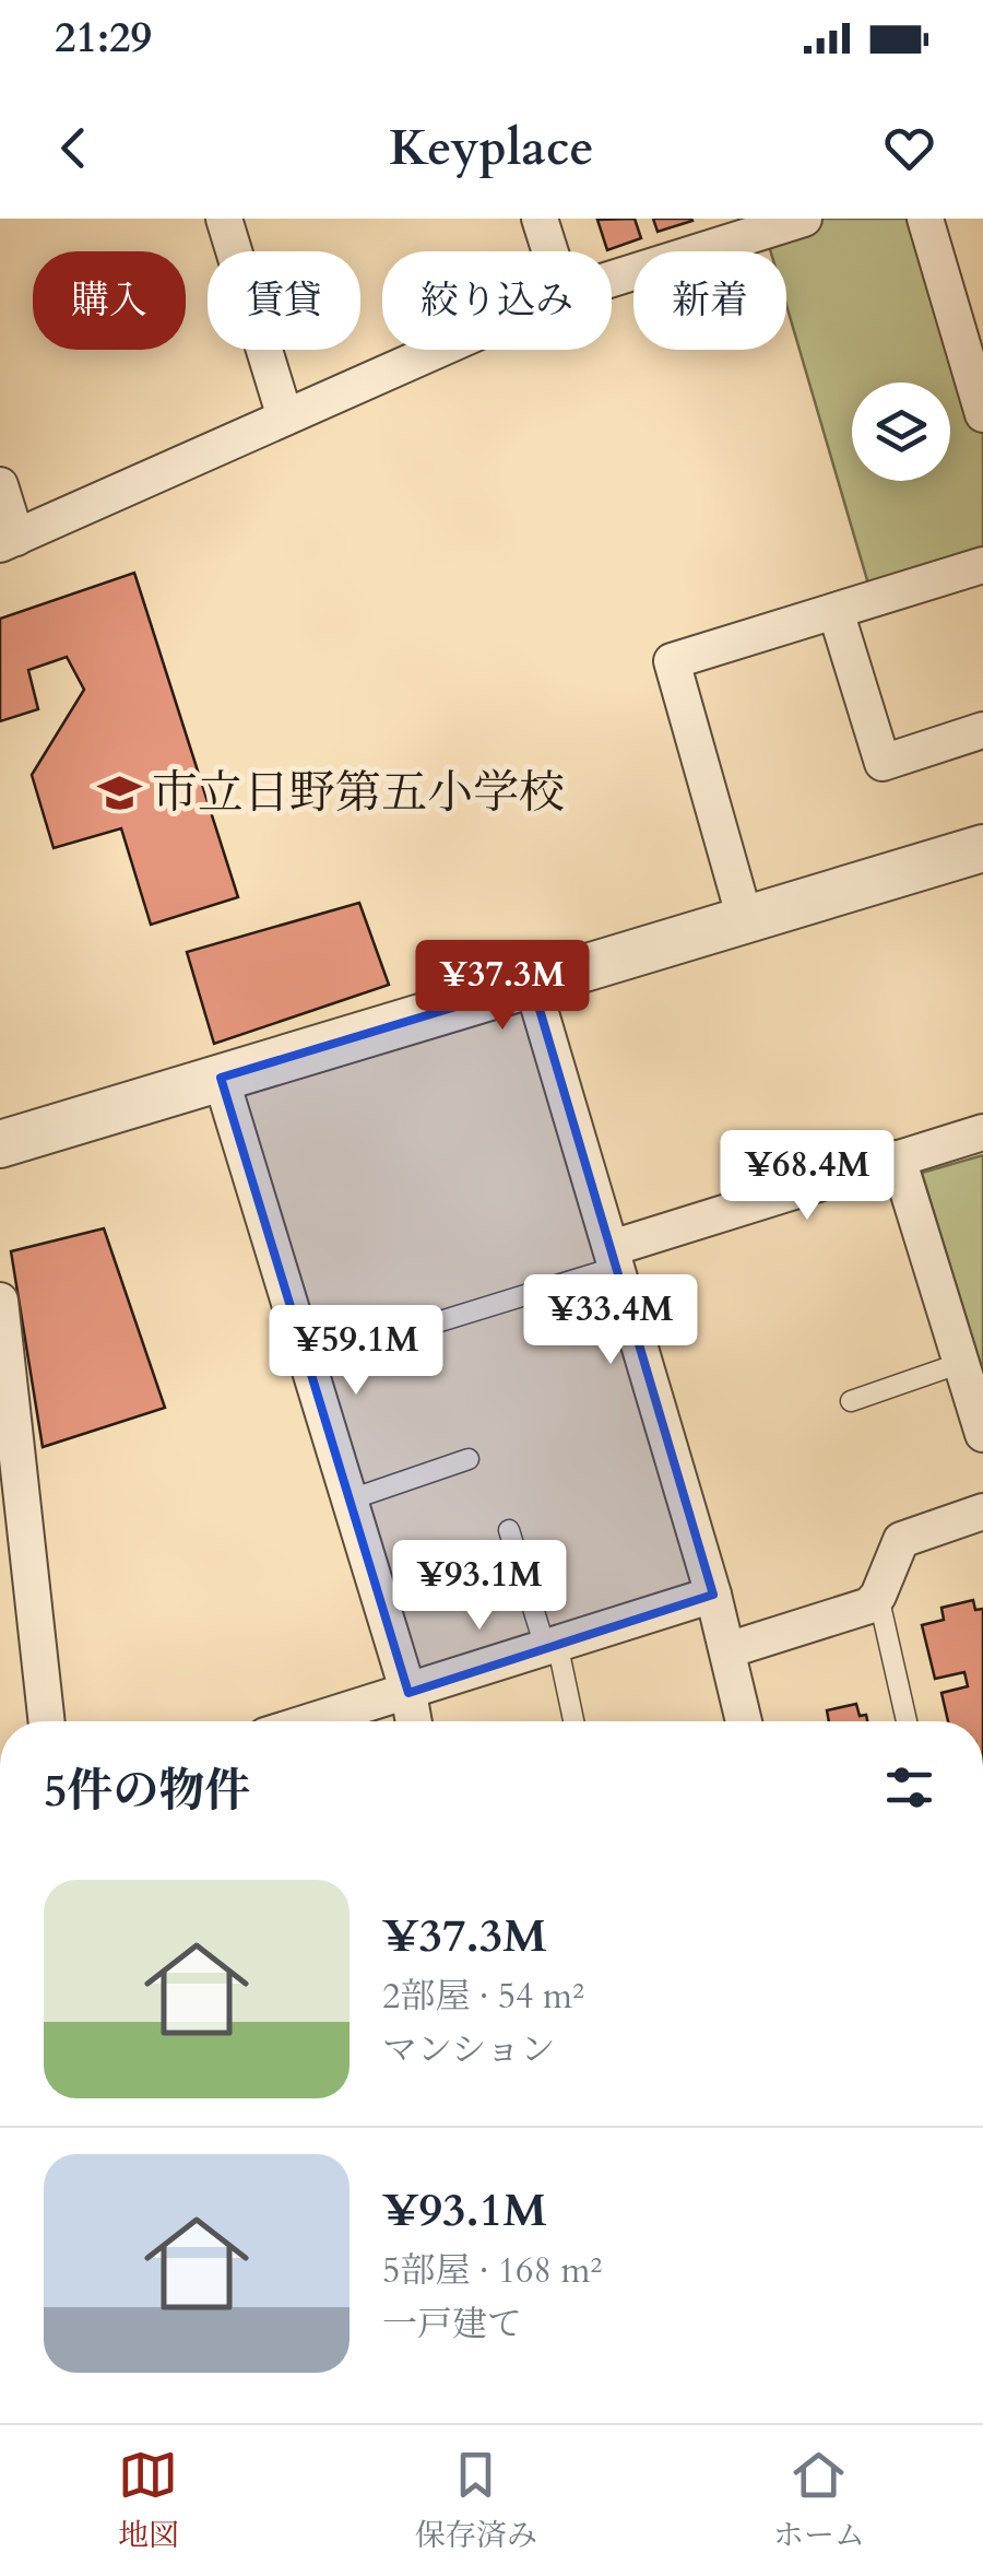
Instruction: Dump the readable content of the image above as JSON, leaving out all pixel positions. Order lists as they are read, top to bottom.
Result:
{
  "places": {
    "school or university": ["市立日野第五小学校"]
  },
  "page": {
    "status": "21:29",
    "header": "Keyplace",
    "chip": [
      "購入",
      "賃貸",
      "絞り込み",
      "新着"
    ],
    "price": [
      "¥37.3M",
      "¥68.4M",
      "¥33.4M",
      "¥59.1M",
      "¥93.1M"
    ],
    "heading": "5件の物件",
    "list": [
      {
        "name": "¥37.3M",
        "note": "2部屋 · 54 m² · マンション"
      },
      {
        "name": "¥93.1M",
        "note": "5部屋 · 168 m² · 一戸建て"
      }
    ],
    "tabs": ["地図", "保存済み", "ホーム"]
  }
}
